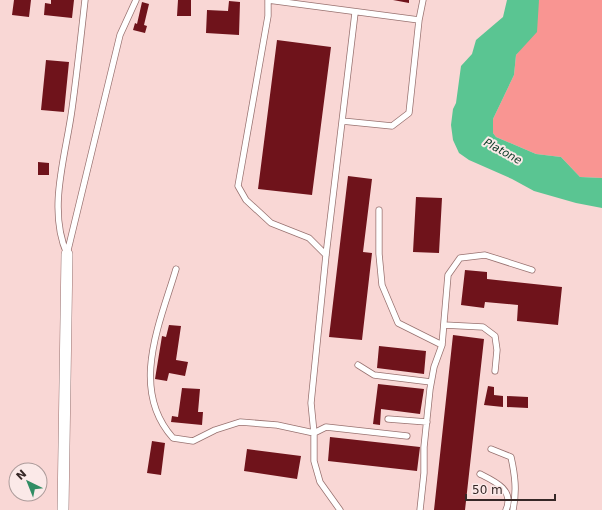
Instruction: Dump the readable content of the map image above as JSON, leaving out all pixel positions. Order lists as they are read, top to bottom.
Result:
{
  "water": ["Platone"],
  "scale_bar": "50 m",
  "north": "top left"
}
